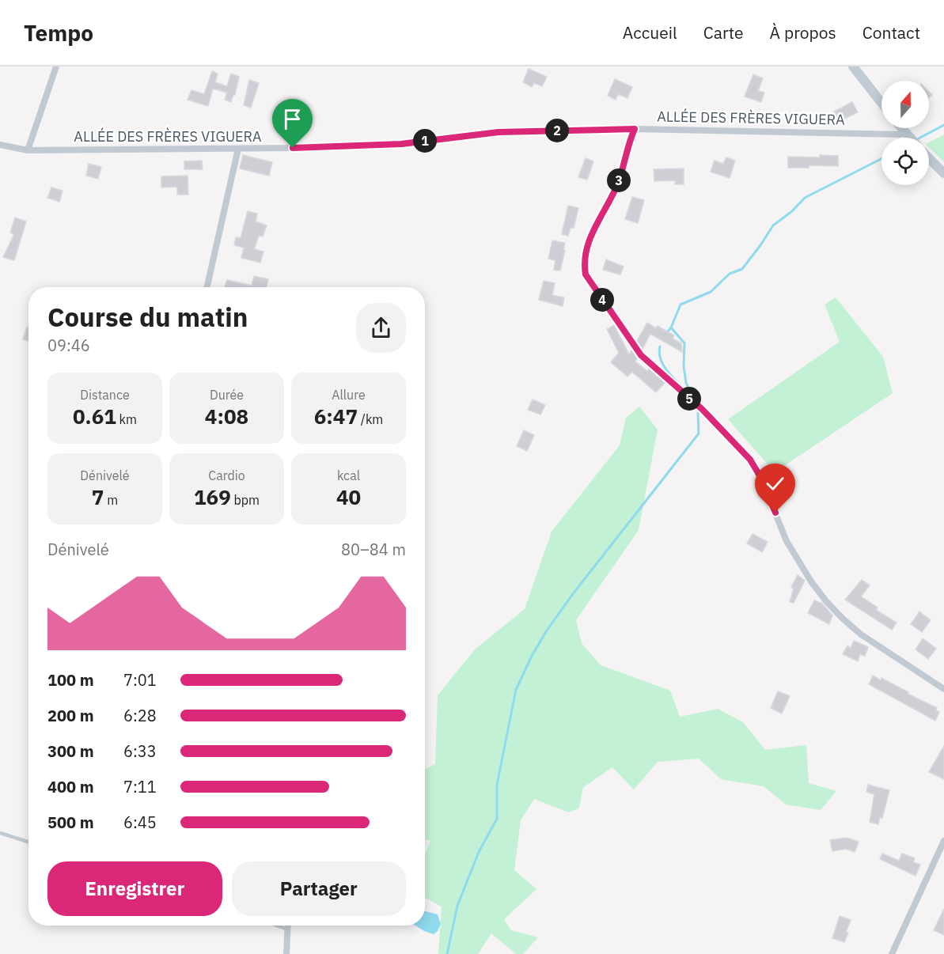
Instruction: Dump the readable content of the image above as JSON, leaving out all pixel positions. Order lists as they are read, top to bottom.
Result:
{
  "streets": {
    "street": ["ALLÉE DES FRÈRES VIGUERA"]
  },
  "north": "top",
  "page": {
    "header": "Tempo",
    "nav": [
      "Accueil",
      "Carte",
      "À propos",
      "Contact"
    ],
    "pins": [
      "2",
      "1",
      "3",
      "4",
      "5"
    ],
    "heading": ["Course du matin", "09:46"],
    "stats": [
      ["Distance", "0.61 km"],
      ["Durée", "4:08"],
      ["Allure", "6:47 /km"],
      ["Dénivelé", "7 m"],
      ["Cardio", "169 bpm"],
      ["kcal", "40"]
    ],
    "chart": ["Dénivelé", "80–84 m"],
    "list": [
      {
        "name": "100 m",
        "note": "7:01"
      },
      {
        "name": "200 m",
        "note": "6:28"
      },
      {
        "name": "300 m",
        "note": "6:33"
      },
      {
        "name": "400 m",
        "note": "7:11"
      },
      {
        "name": "500 m",
        "note": "6:45"
      }
    ],
    "buttons": ["Enregistrer", "Partager"]
  }
}
